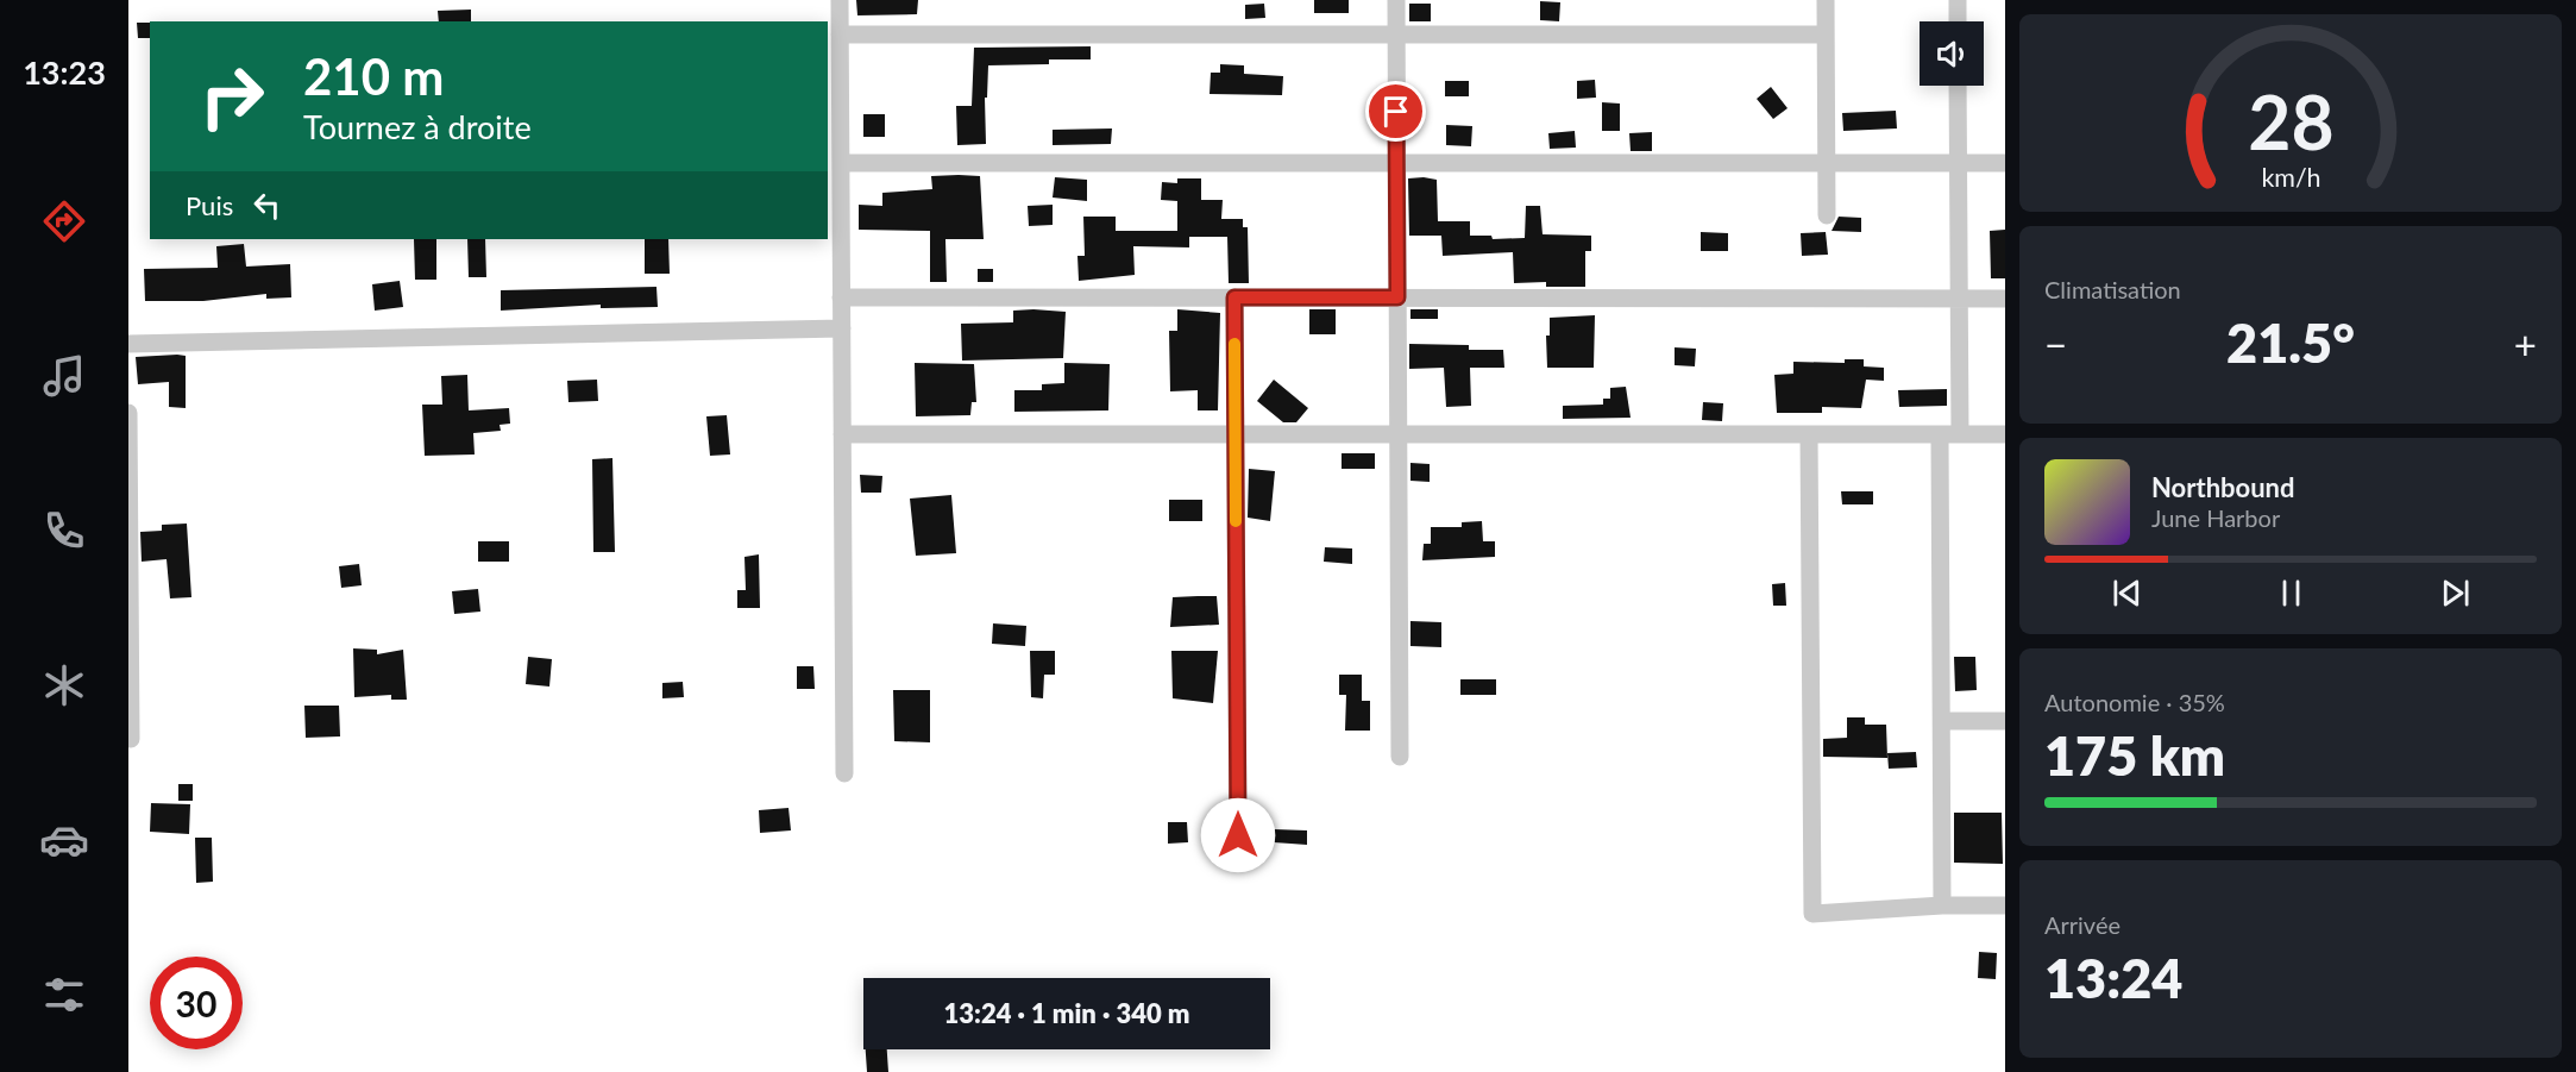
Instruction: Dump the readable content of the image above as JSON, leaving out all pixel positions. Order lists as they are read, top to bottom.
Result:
{
  "page": {
    "tabs": "13:23",
    "turn": ["210 m", "Tournez à droite"],
    "then": "Puis",
    "tile": [
      "Climatisation",
      ["Autonomie · 35%", "175 km"],
      ["Arrivée", "13:24"]
    ],
    "heat": ["−", "21.5°", "+"],
    "song": ["Northbound", "June Harbor"],
    "limit": "30",
    "trip": "13:24 · 1 min · 340 m",
    "gauge": ["28", "km/h"]
  }
}
